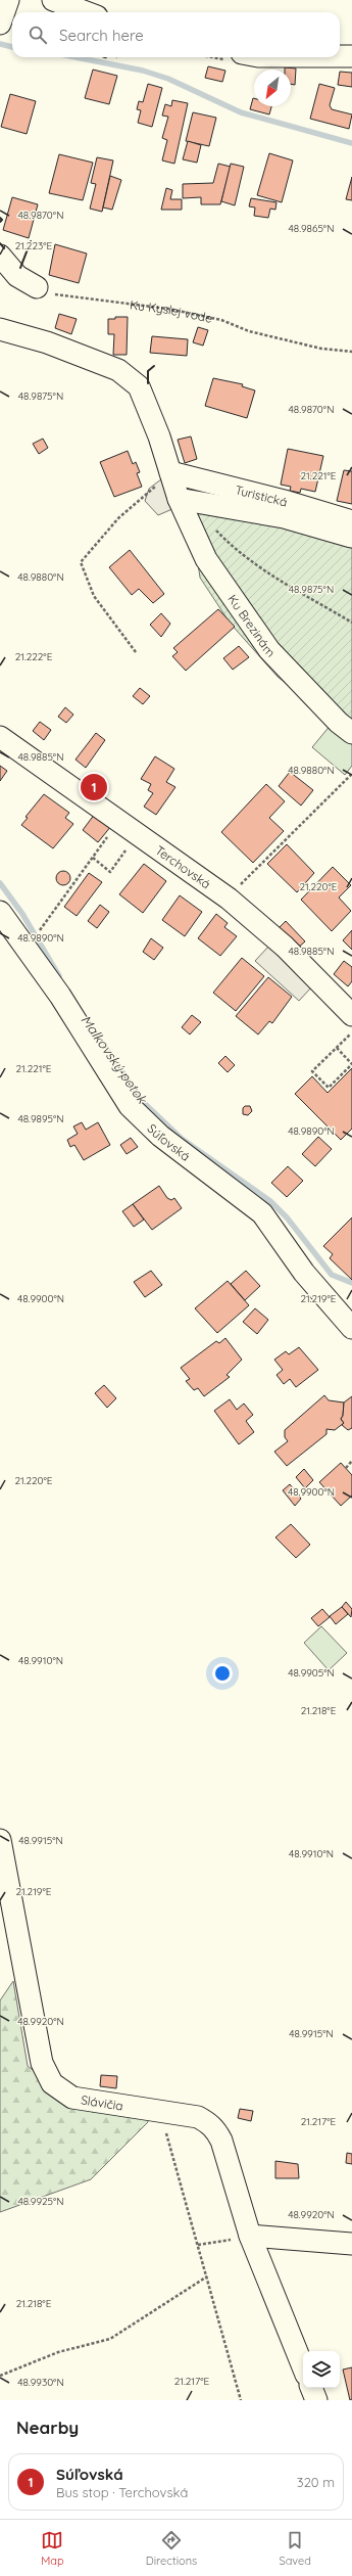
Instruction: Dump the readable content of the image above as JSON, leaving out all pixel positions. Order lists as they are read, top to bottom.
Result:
{
  "streets": {
    "street": [
      "Turistická",
      "Ku Brezinám",
      "Terchovská",
      "Súľovská",
      "Slávičia"
    ],
    "path": ["Ku Kyslej vode"]
  },
  "crossings": [
    ["Turistická", "Ku Brezinám"]
  ],
  "water": ["Malkovský potok"],
  "north": "bottom left",
  "page": {
    "search": "Search here",
    "pins": "1",
    "heading": "Nearby",
    "list": [
      {
        "mark": "1",
        "name": "Súľovská",
        "note": "Bus stop · Terchovská",
        "value": "320 m"
      }
    ],
    "nav": ["Map", "Directions", "Saved"]
  },
  "coordinates": [
    "48.9870°N",
    "48.9865°N",
    "21.223°E",
    "48.9875°N",
    "21.221°E",
    "48.9880°N",
    "21.222°E",
    "48.9885°N",
    "21.220°E",
    "48.9890°N",
    "48.9895°N",
    "21.219°E",
    "48.9900°N",
    "48.9910°N",
    "48.9905°N",
    "21.218°E",
    "48.9915°N",
    "48.9920°N",
    "21.217°E",
    "48.9925°N",
    "48.9930°N"
  ]
}
